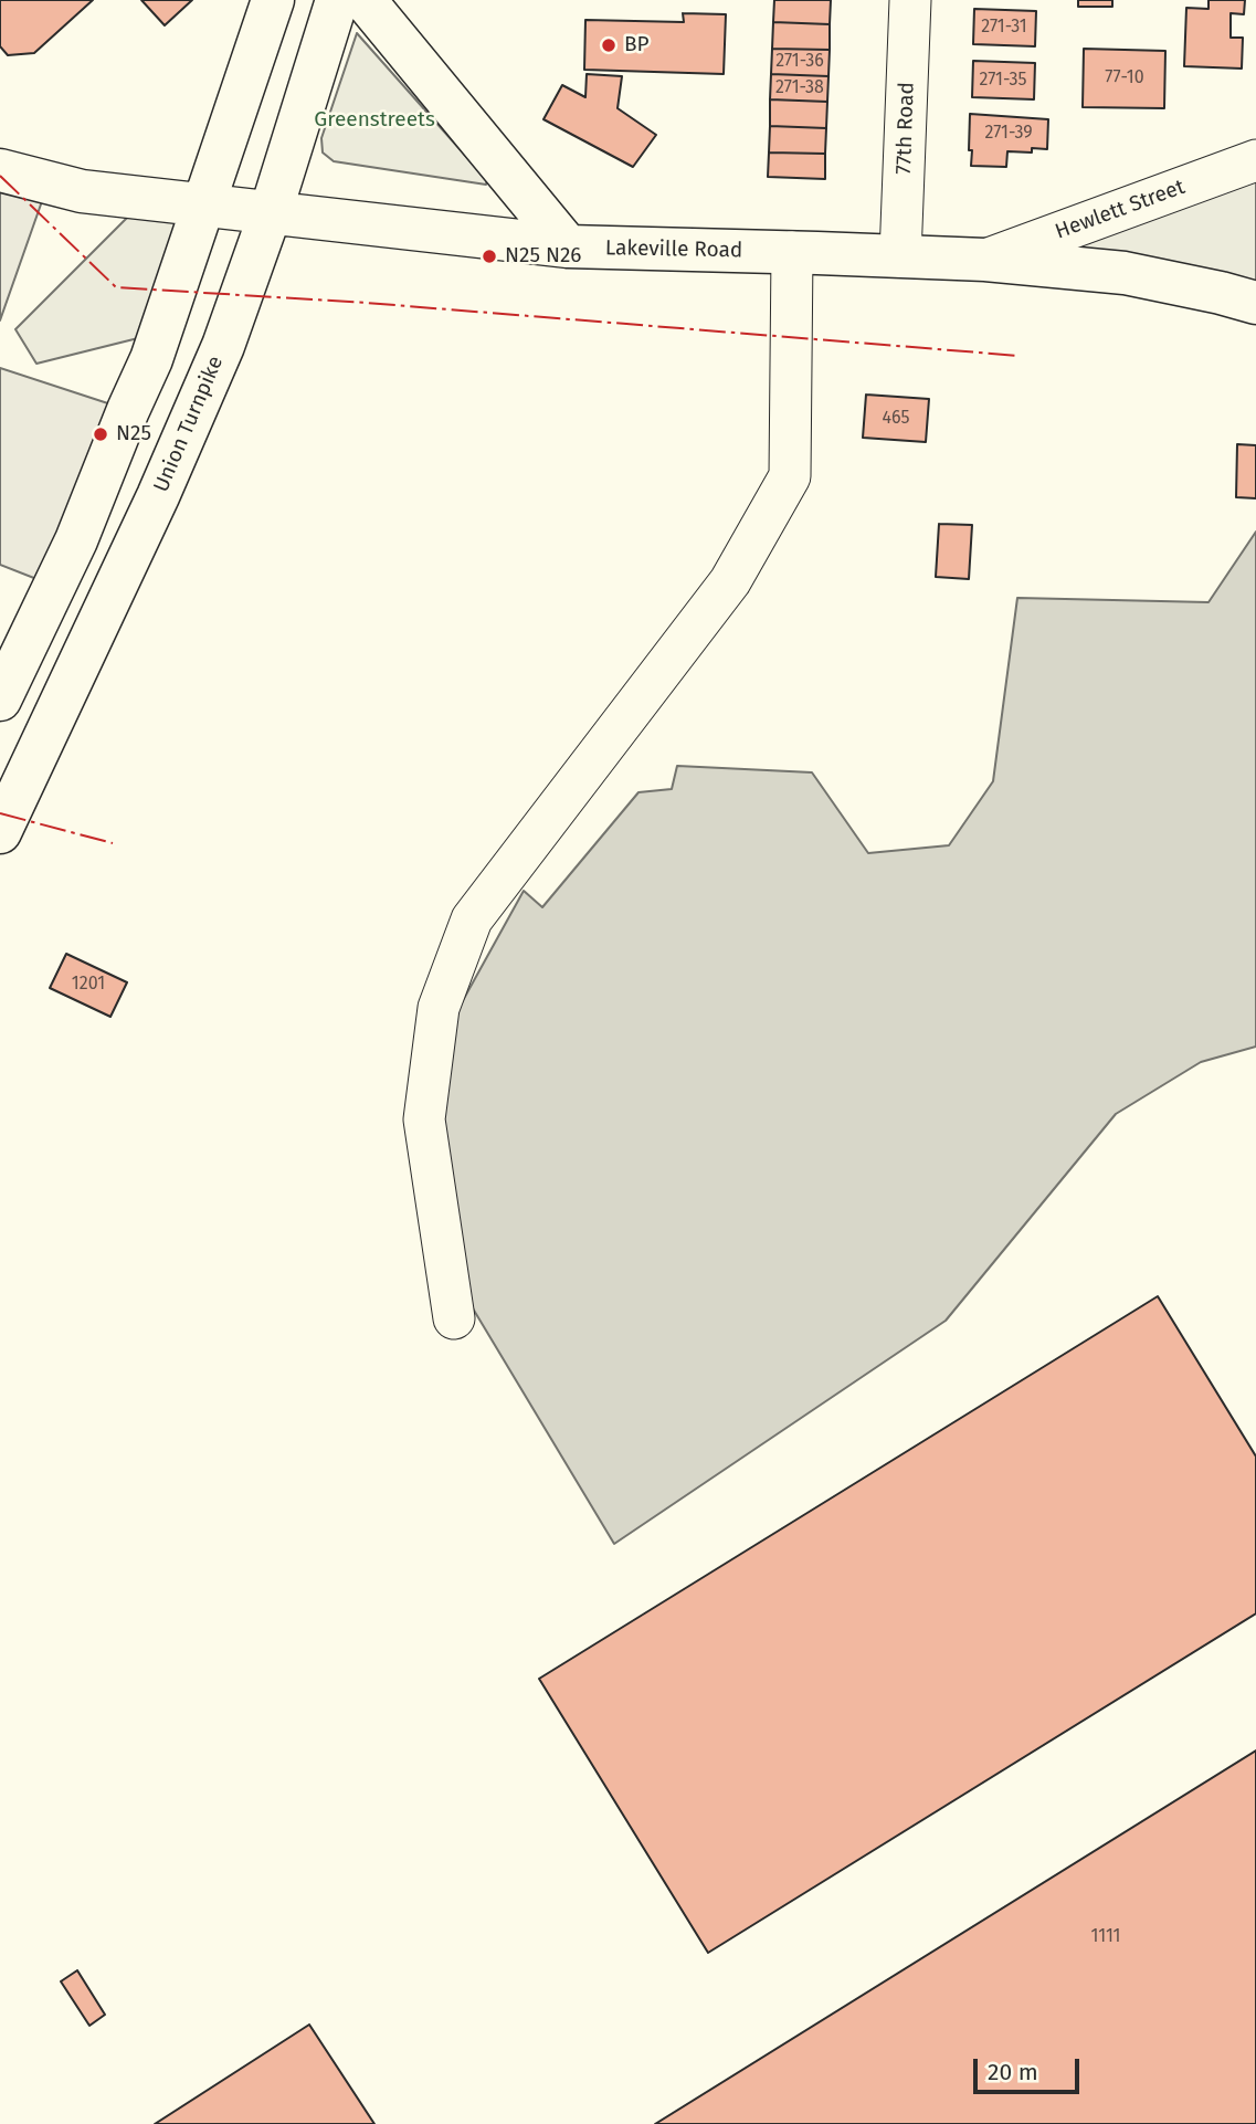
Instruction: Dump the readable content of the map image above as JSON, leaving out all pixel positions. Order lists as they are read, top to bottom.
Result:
{
  "streets": {
    "main road": ["Lakeville Road", "Union Turnpike"],
    "street": ["77th Road", "Hewlett Street"]
  },
  "crossings": [
    ["77th Road", "Lakeville Road"],
    ["Hewlett Street", "Lakeville Road"],
    ["Lakeville Road", "Union Turnpike"]
  ],
  "parks": ["Greenstreets"],
  "places": ["BP", "N25 N26", "N25"],
  "house_numbers": [
    "271-31",
    "271-36",
    "77-10",
    "271-35",
    "271-38",
    "271-39",
    "465",
    "1201",
    "1111"
  ],
  "scale_bar": "20 m"
}
